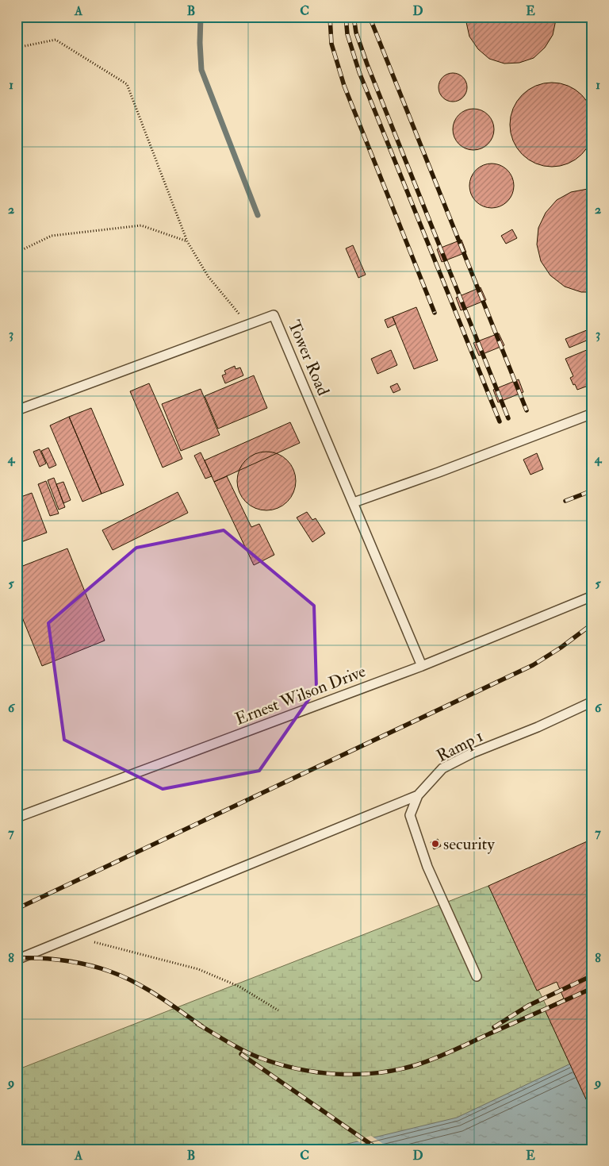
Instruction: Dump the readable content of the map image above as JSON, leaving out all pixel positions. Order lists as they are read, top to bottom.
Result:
{
  "streets": {
    "lane": ["Tower Road", "Ernest Wilson Drive", "Ramp 1"]
  },
  "crossings": [
    ["Tower Road", "Ernest Wilson Drive"]
  ],
  "places": ["security"],
  "grid": {
    "columns": [
      "A",
      "B",
      "C",
      "D",
      "E"
    ],
    "rows": [
      "1",
      "2",
      "3",
      "4",
      "5",
      "6",
      "7",
      "8",
      "9"
    ]
  }
}
